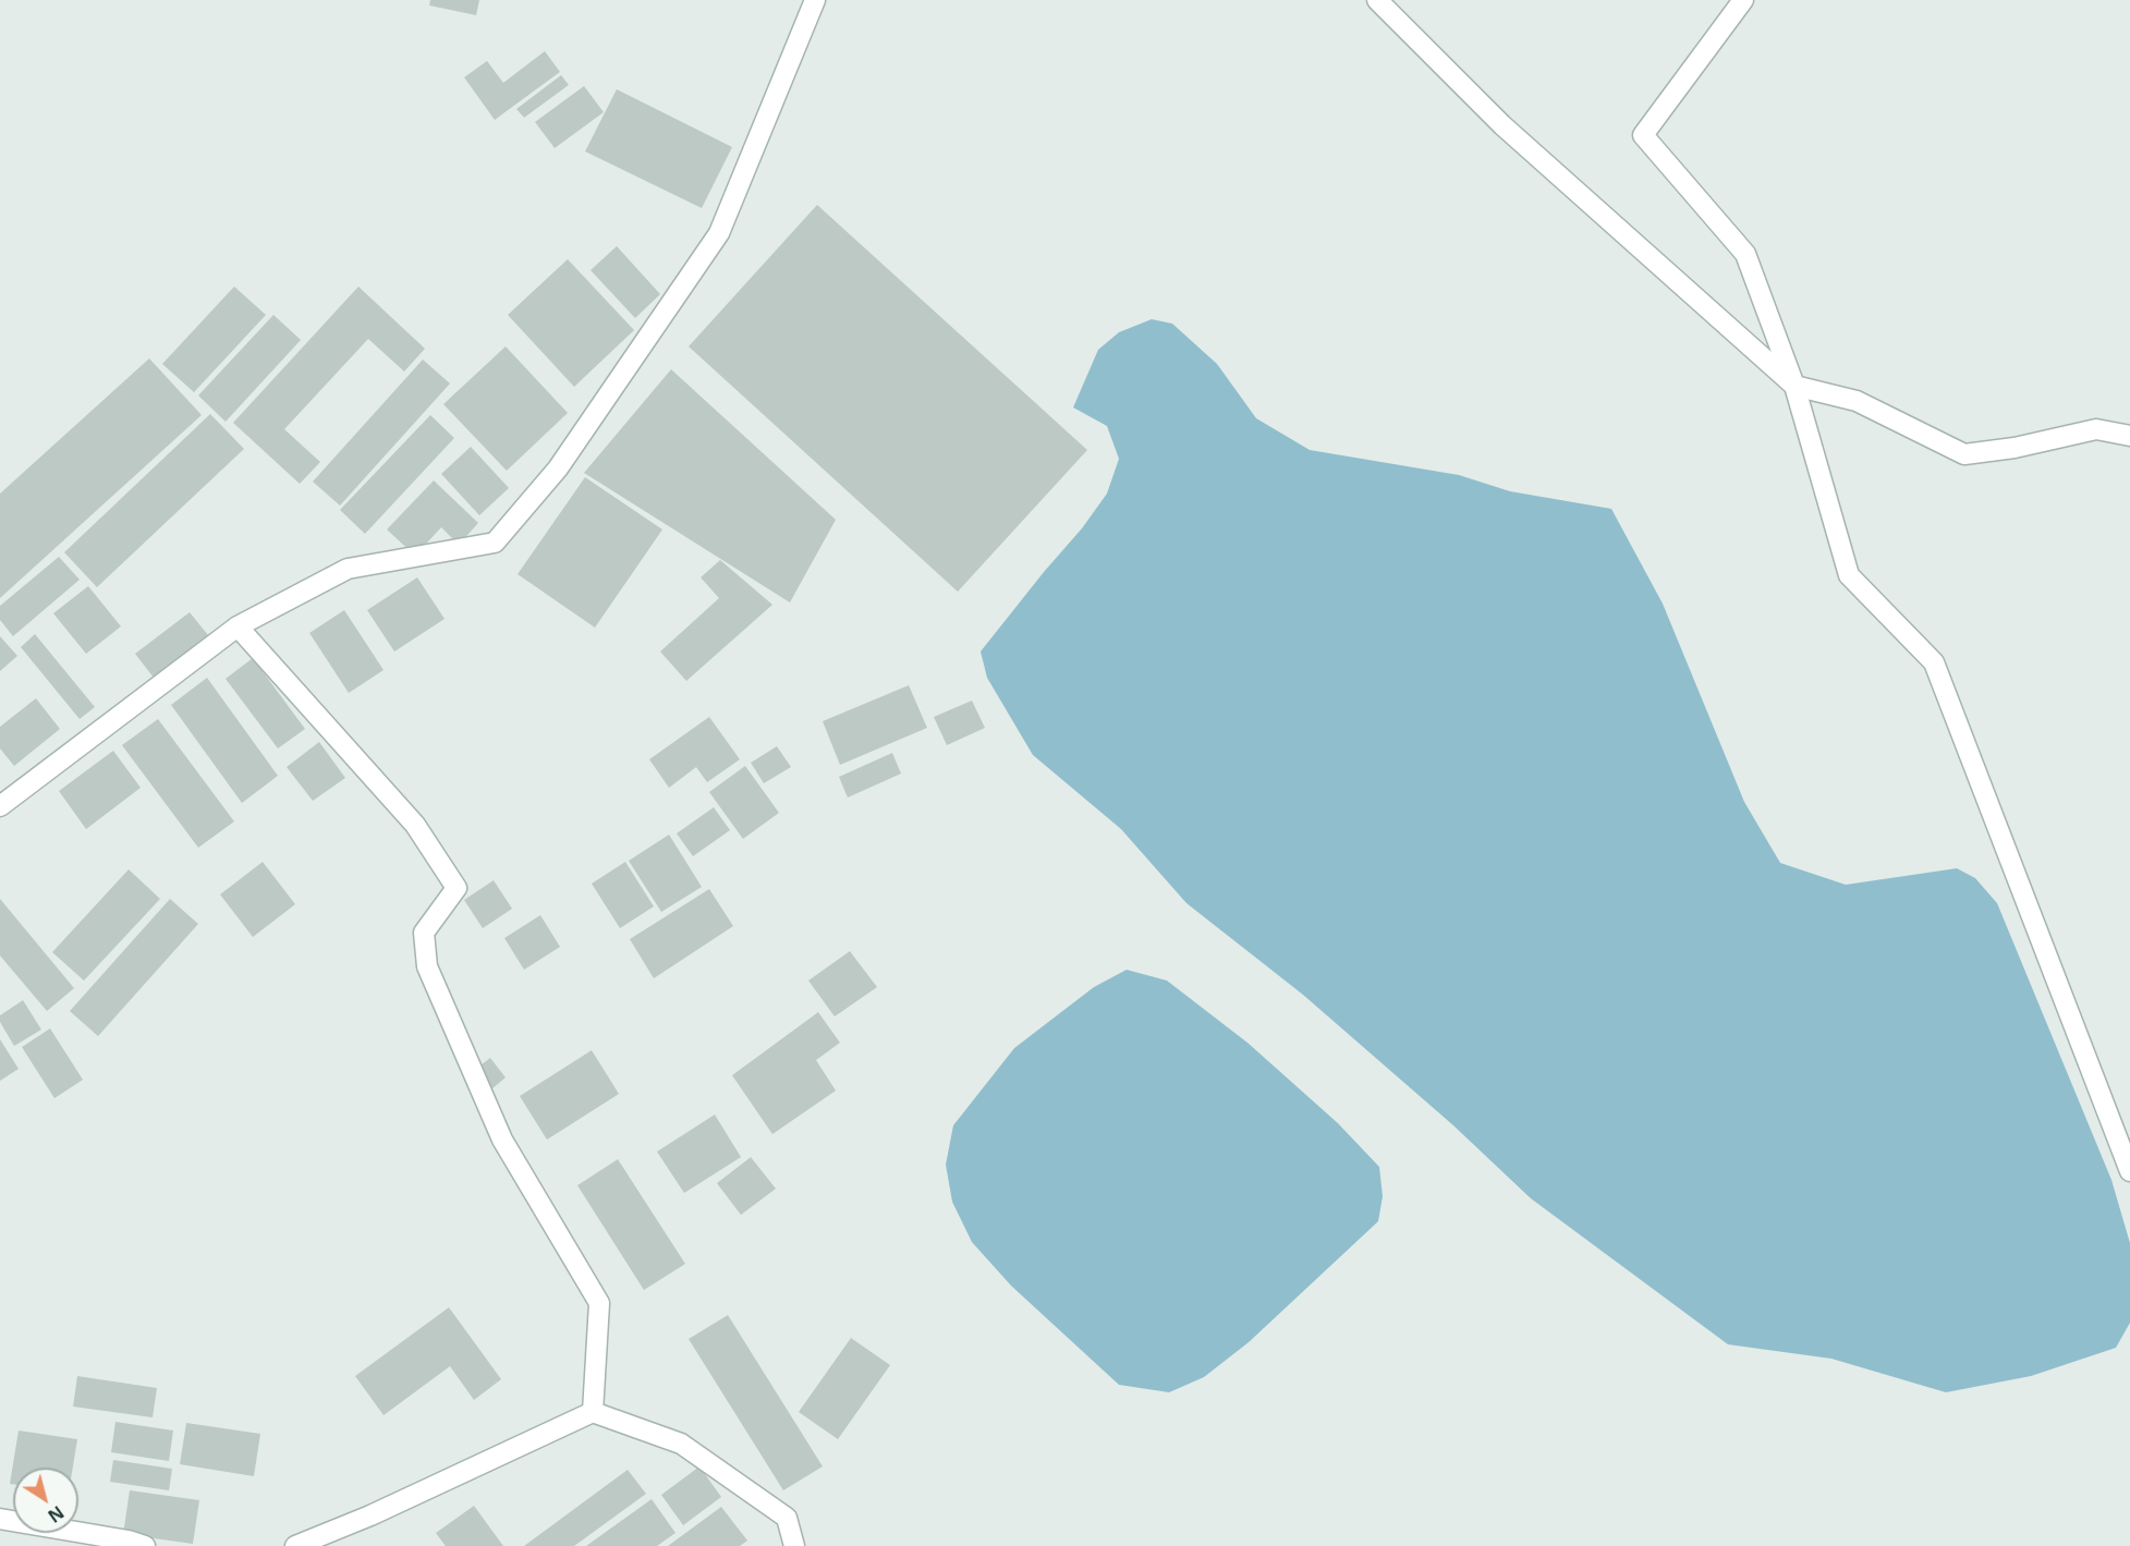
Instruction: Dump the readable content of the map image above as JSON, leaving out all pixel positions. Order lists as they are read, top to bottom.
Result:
{
  "north": "bottom right"
}
